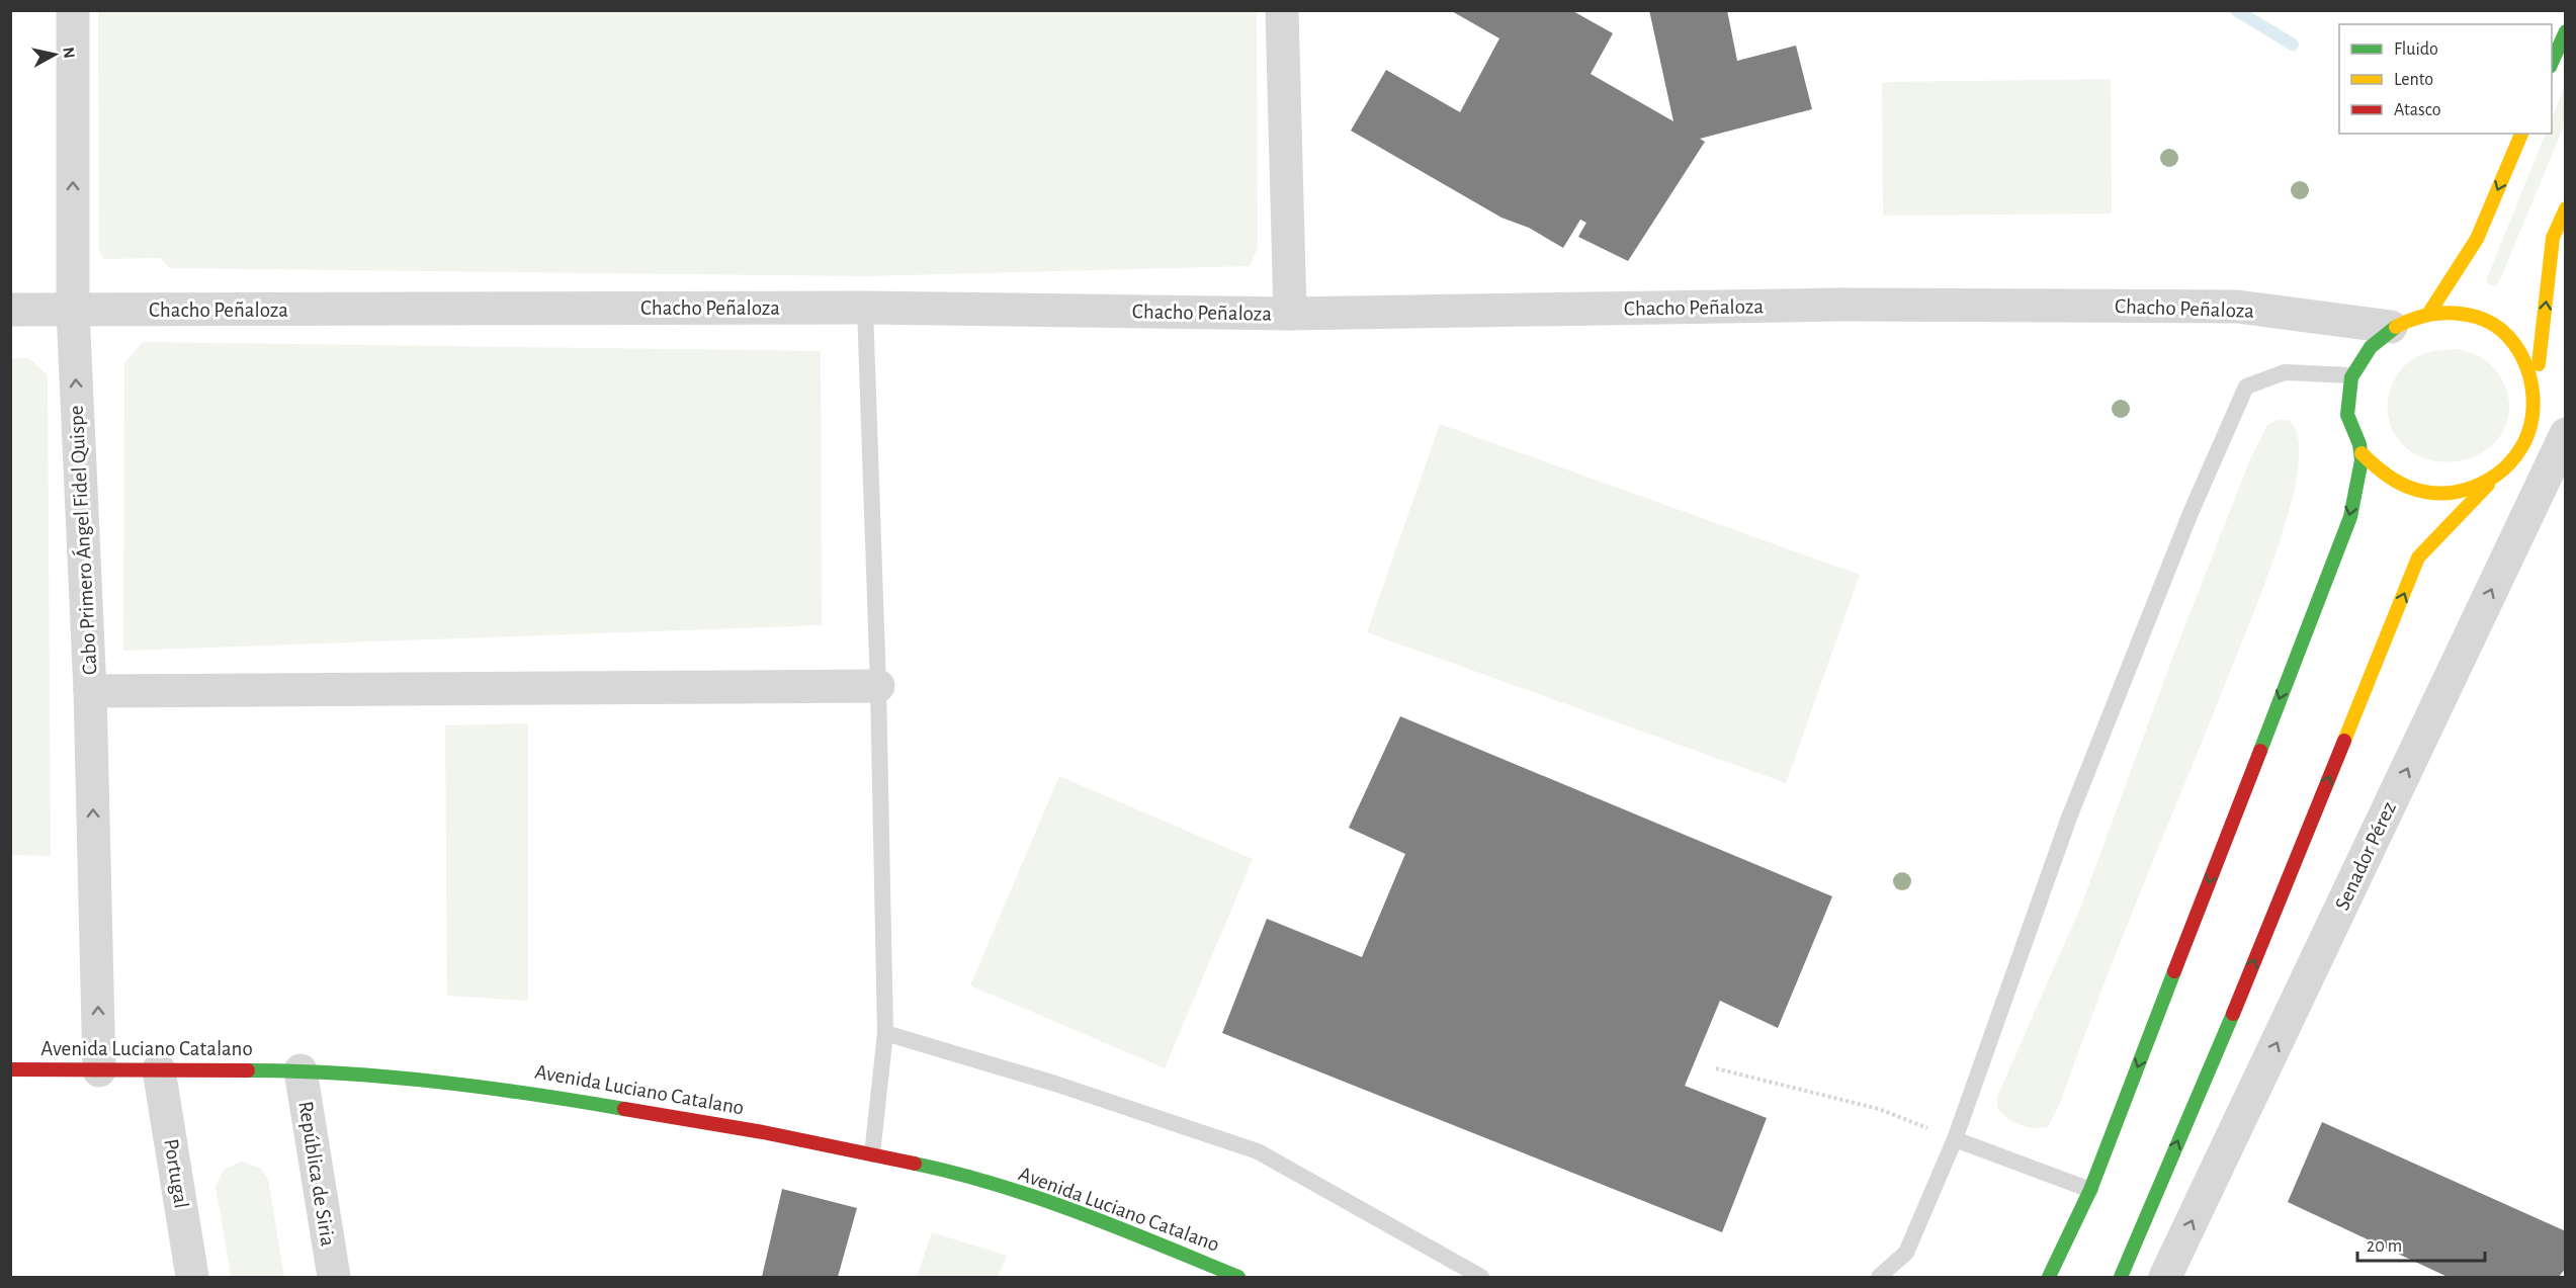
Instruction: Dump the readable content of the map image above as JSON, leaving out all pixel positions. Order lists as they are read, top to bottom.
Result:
{
  "streets": {
    "main road": ["Avenida Luciano Catalano"],
    "street": [
      "Chacho Peñaloza",
      "Cabo Primero Ángel Fidel Quispe",
      "Senador Pérez",
      "Portugal",
      "República de Siria"
    ]
  },
  "crossings": [
    ["Chacho Peñaloza", "Cabo Primero Ángel Fidel Quispe"],
    ["Chacho Peñaloza", "Senador Pérez"],
    ["Cabo Primero Ángel Fidel Quispe", "Avenida Luciano Catalano"],
    ["Avenida Luciano Catalano", "Portugal"],
    ["Avenida Luciano Catalano", "República de Siria"]
  ],
  "one_way": ["Cabo Primero Ángel Fidel Quispe", "Senador Pérez"],
  "legend": ["Fluido", "Lento", "Atasco"],
  "scale_bar": "20 m",
  "north": "right"
}
